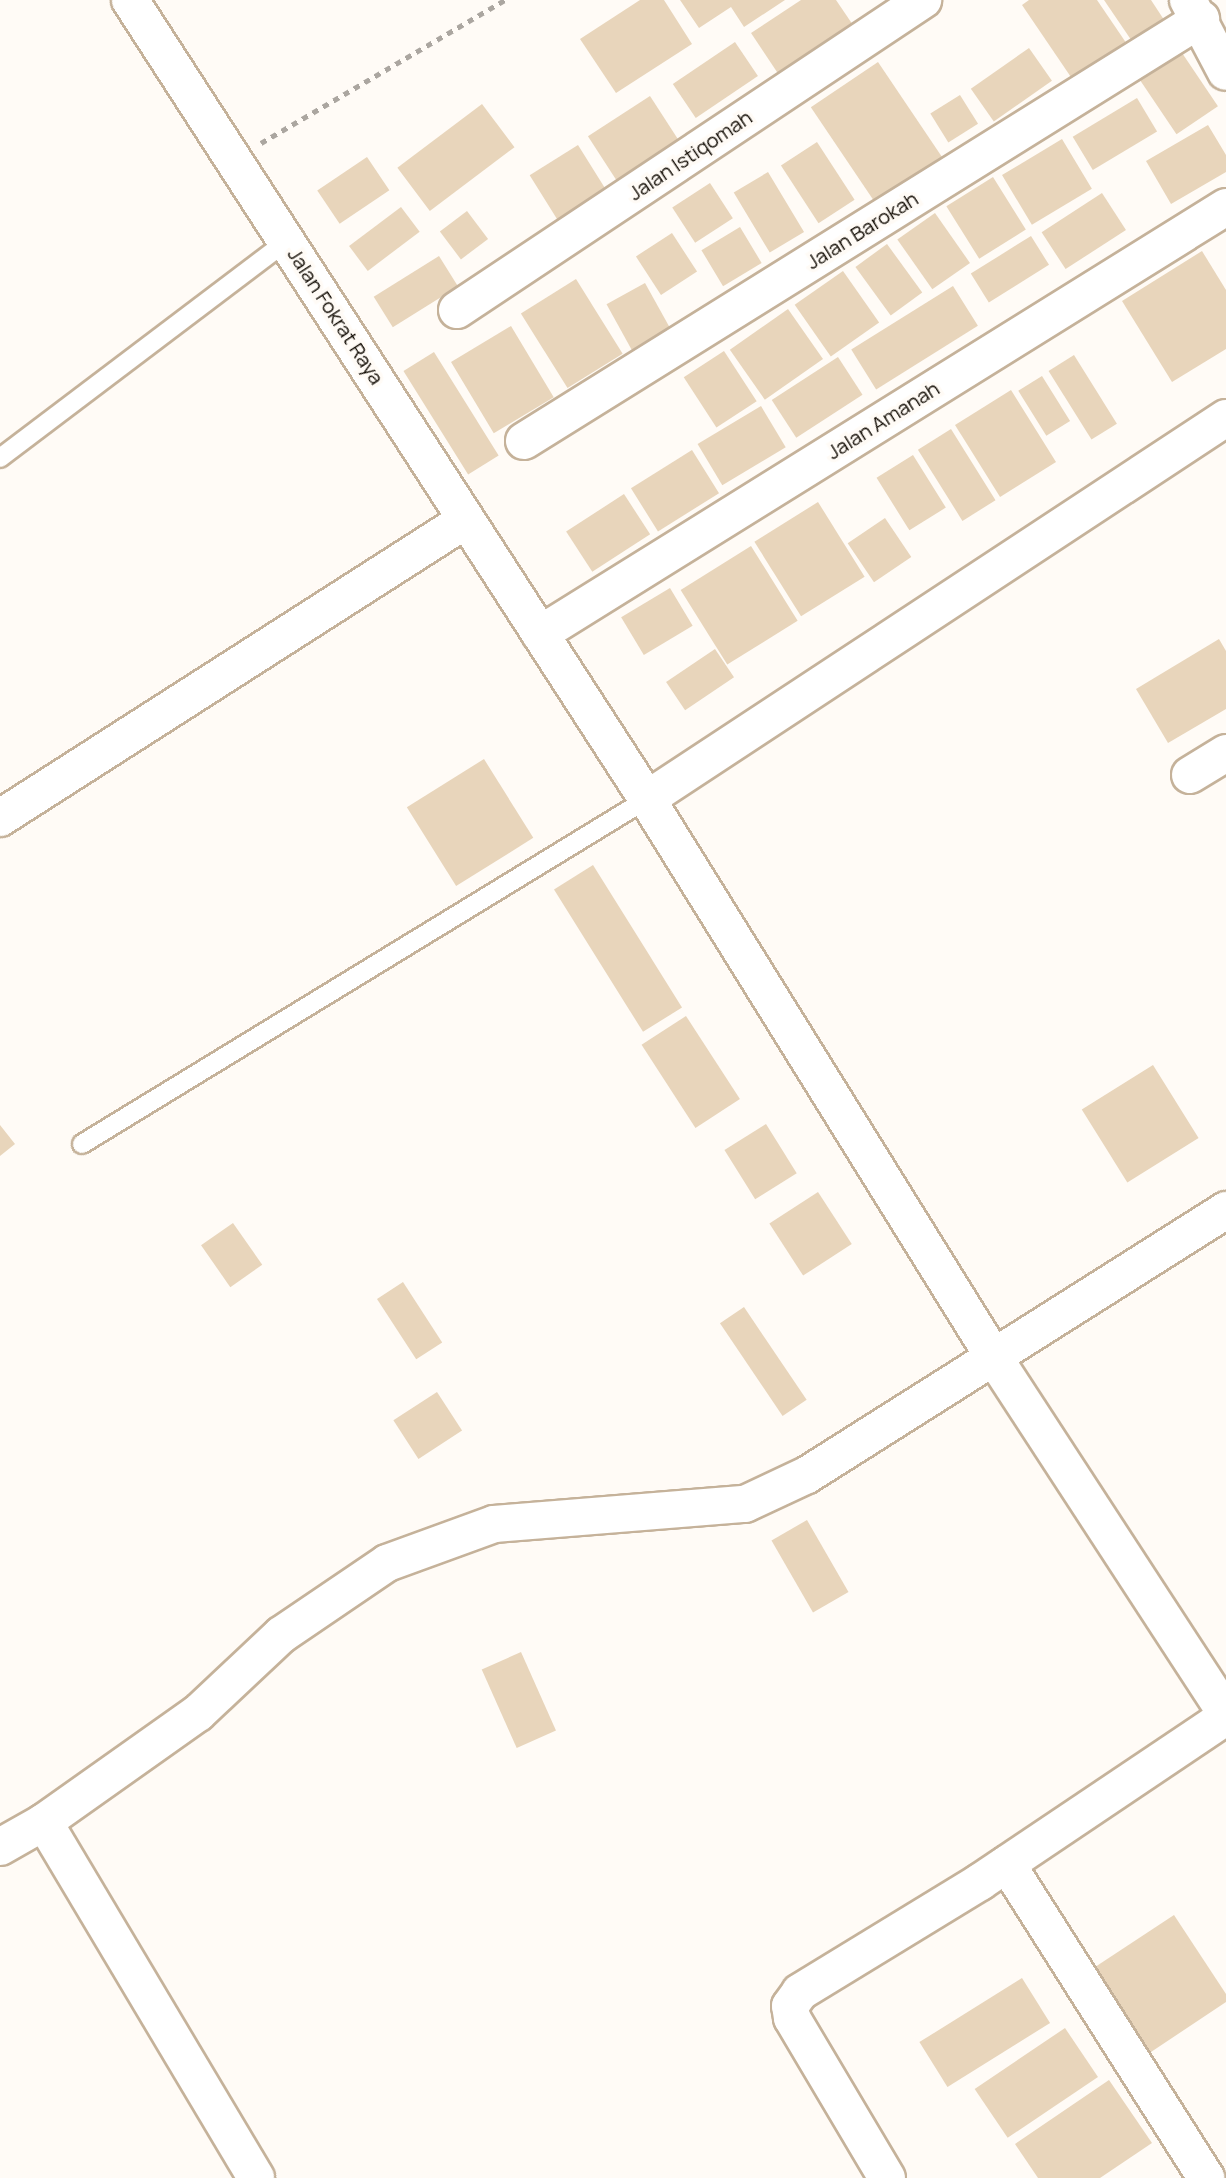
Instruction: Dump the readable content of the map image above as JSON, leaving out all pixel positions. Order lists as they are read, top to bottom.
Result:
{
  "streets": {
    "street": [
      "Jalan Istiqomah",
      "Jalan Barokah",
      "Jalan Fokrat Raya",
      "Jalan Amanah"
    ]
  },
  "crossings": [
    ["Jalan Fokrat Raya", "Jalan Amanah"]
  ]
}
